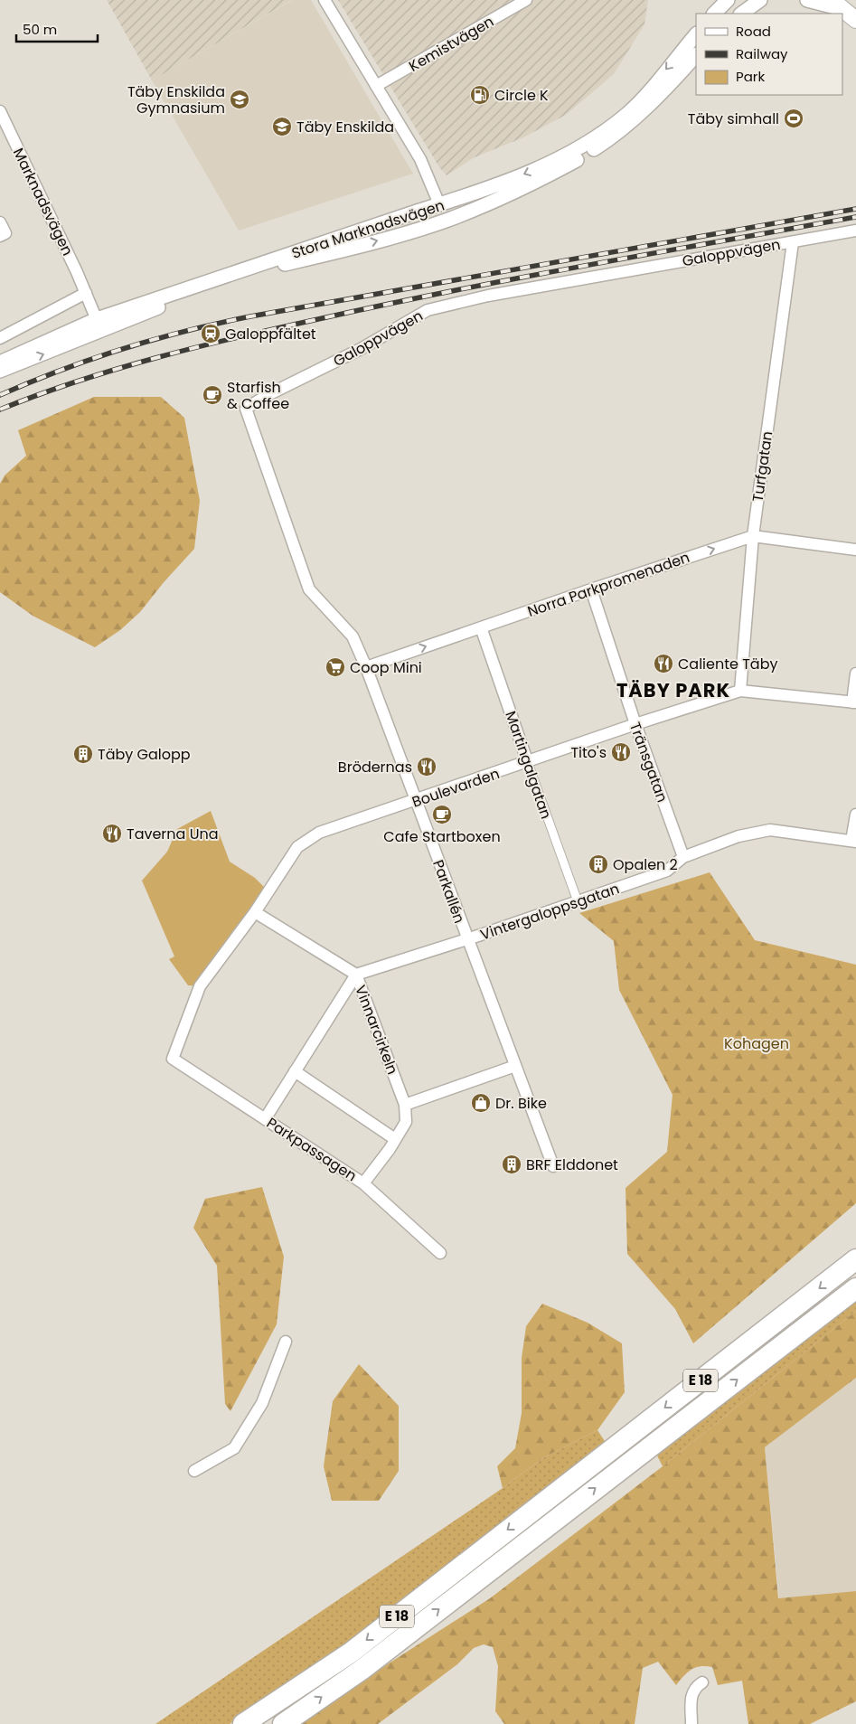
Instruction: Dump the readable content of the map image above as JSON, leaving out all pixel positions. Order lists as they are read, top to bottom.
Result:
{
  "streets": {
    "highway": ["E 18"],
    "street": [
      "Kemistvägen",
      "Marknadsvägen",
      "Stora Marknadsvägen",
      "Galoppvägen",
      "Turfgatan",
      "Norra Parkpromenaden",
      "Tränsgatan",
      "Martingalgatan",
      "Boulevarden",
      "Parkallén",
      "Vintergaloppsgatan",
      "Vinnarcirkeln",
      "Parkpassagen"
    ]
  },
  "crossings": [
    ["Marknadsvägen", "Stora Marknadsvägen"],
    ["Galoppvägen", "Turfgatan"],
    ["Galoppvägen", "Norra Parkpromenaden"],
    ["Galoppvägen", "Parkallén"],
    ["Turfgatan", "Norra Parkpromenaden"],
    ["Turfgatan", "Boulevarden"],
    ["Norra Parkpromenaden", "Tränsgatan"],
    ["Norra Parkpromenaden", "Martingalgatan"],
    ["Norra Parkpromenaden", "Parkallén"],
    ["Tränsgatan", "Boulevarden"],
    ["Tränsgatan", "Vintergaloppsgatan"],
    ["Martingalgatan", "Boulevarden"],
    ["Martingalgatan", "Vintergaloppsgatan"],
    ["Boulevarden", "Parkallén"],
    ["Boulevarden", "Parkpassagen"],
    ["Parkallén", "Vintergaloppsgatan"],
    ["Vintergaloppsgatan", "Vinnarcirkeln"],
    ["Vinnarcirkeln", "Parkpassagen"]
  ],
  "one_way": ["Norra Parkpromenaden"],
  "districts": ["TÄBY PARK"],
  "parks": ["Kohagen"],
  "places": {
    "fuel station": ["Circle K"],
    "school or university": ["Täby Enskilda Gymnasium", "Täby Enskilda"],
    "sports": ["Täby simhall"],
    "station": ["Galoppfältet"],
    "cafe": ["Starfish & Coffee", "Cafe Startboxen"],
    "restaurant": [
      "Caliente Täby",
      "Tito's",
      "Brödernas",
      "Taverna Una"
    ],
    "supermarket": ["Coop Mini"],
    "building": ["Täby Galopp", "Opalen 2", "BRF Elddonet"],
    "shop": ["Dr. Bike"]
  },
  "legend": ["Road", "Railway", "Park"],
  "scale_bar": "50 m"
}
